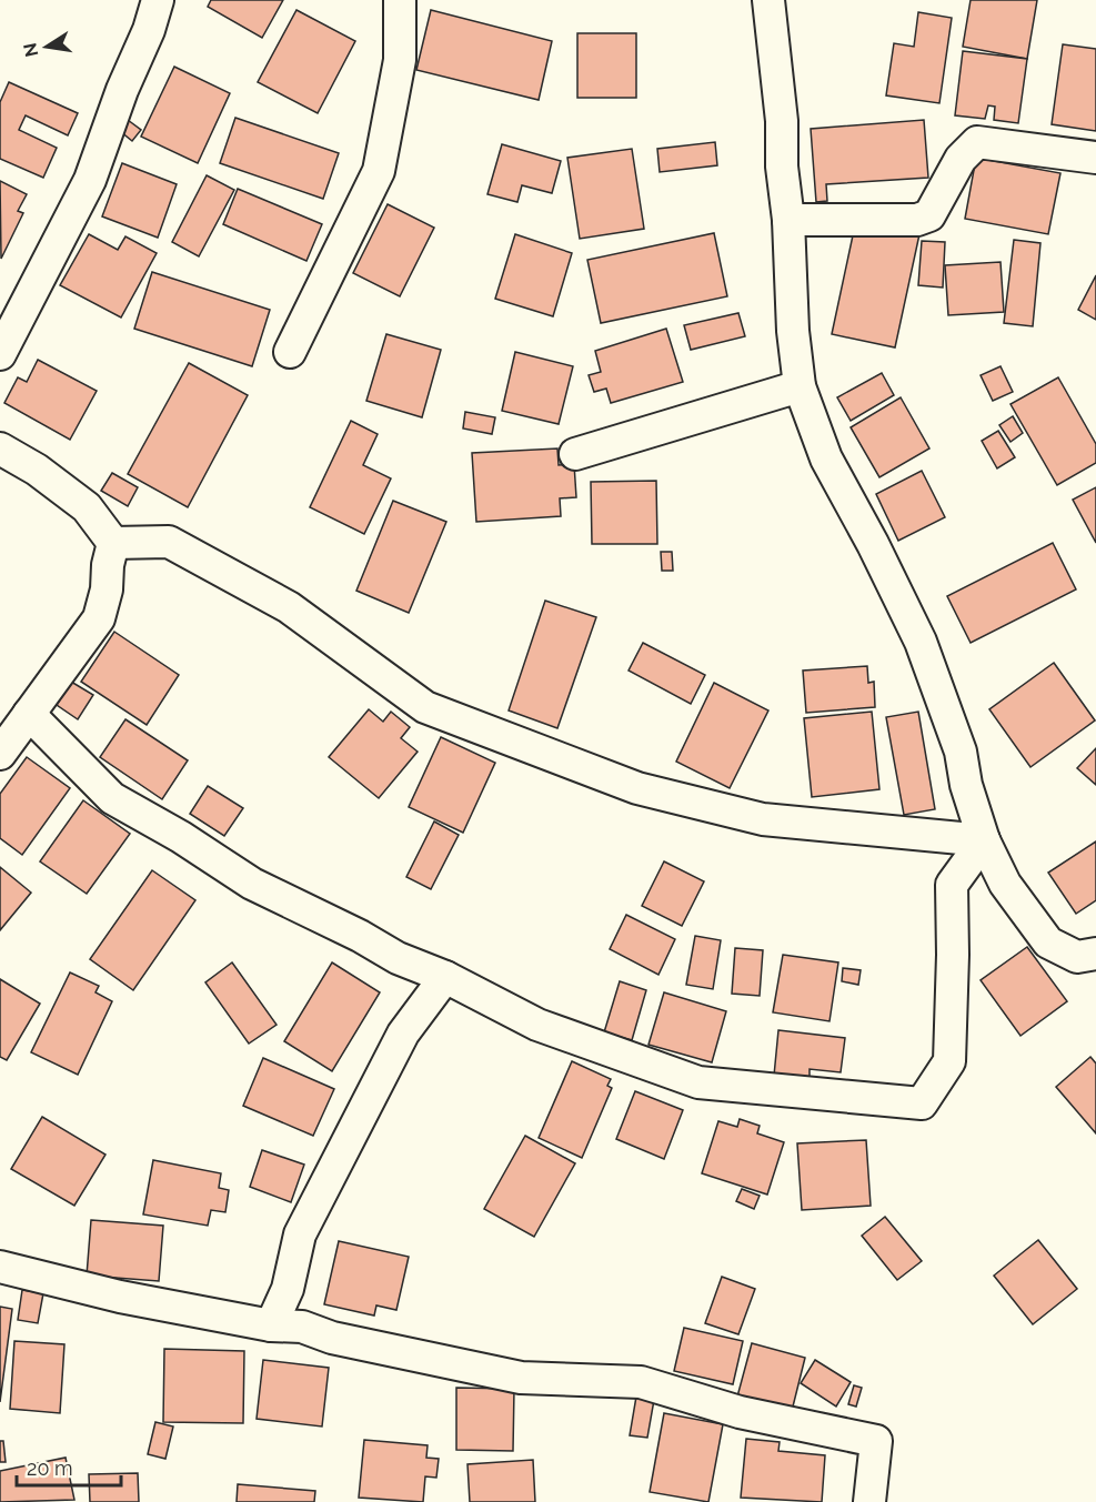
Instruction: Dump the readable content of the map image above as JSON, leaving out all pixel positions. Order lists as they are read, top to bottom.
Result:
{
  "scale_bar": "20 m",
  "north": "left"
}
